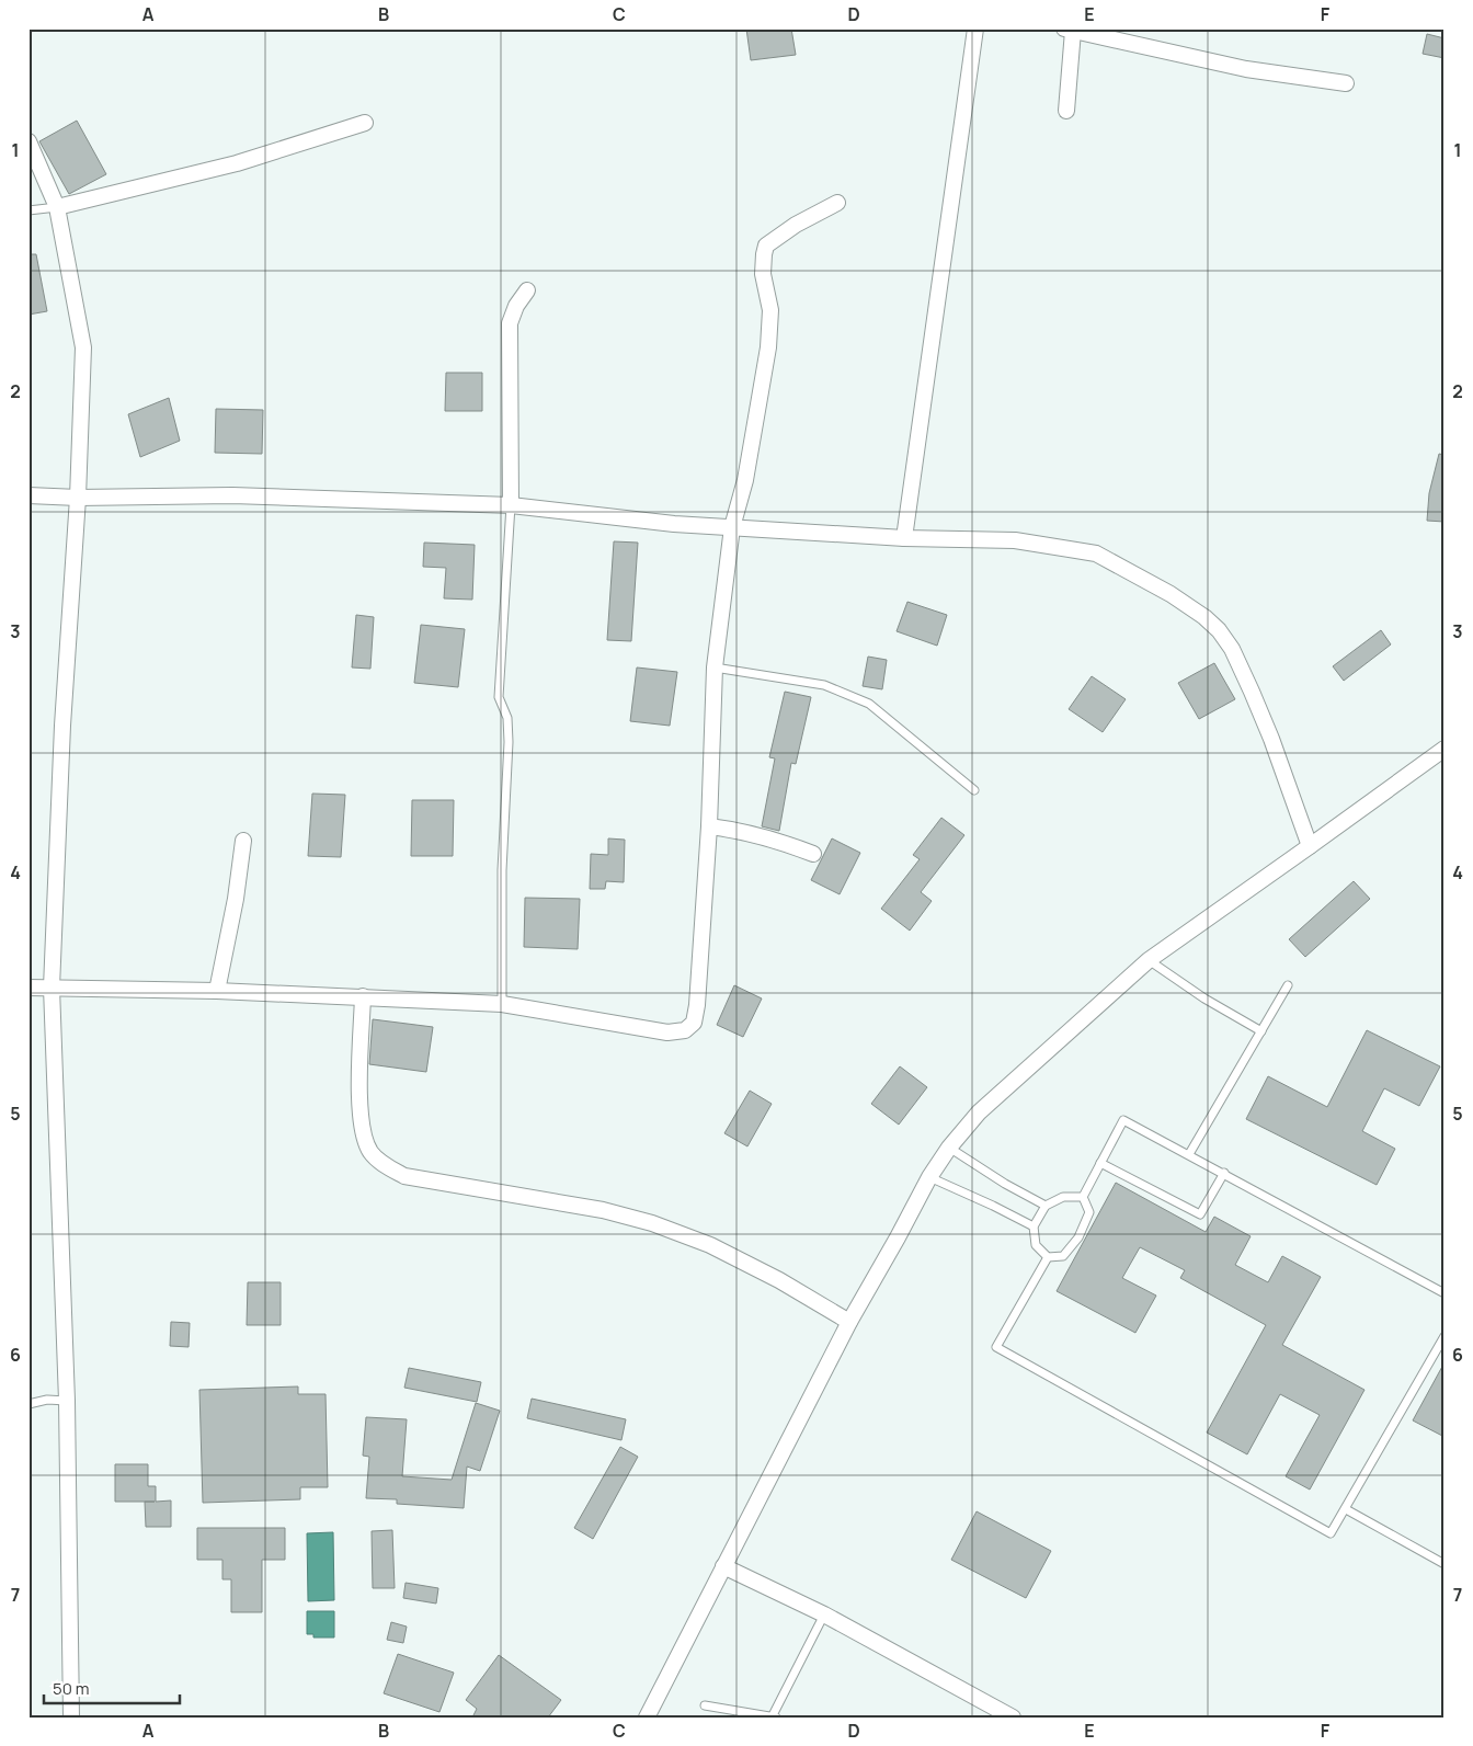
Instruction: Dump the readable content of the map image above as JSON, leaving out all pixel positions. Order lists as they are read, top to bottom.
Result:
{
  "scale_bar": "50 m",
  "grid": {
    "columns": [
      "A",
      "B",
      "C",
      "D",
      "E",
      "F"
    ],
    "rows": [
      "1",
      "2",
      "3",
      "4",
      "5",
      "6",
      "7"
    ]
  }
}
